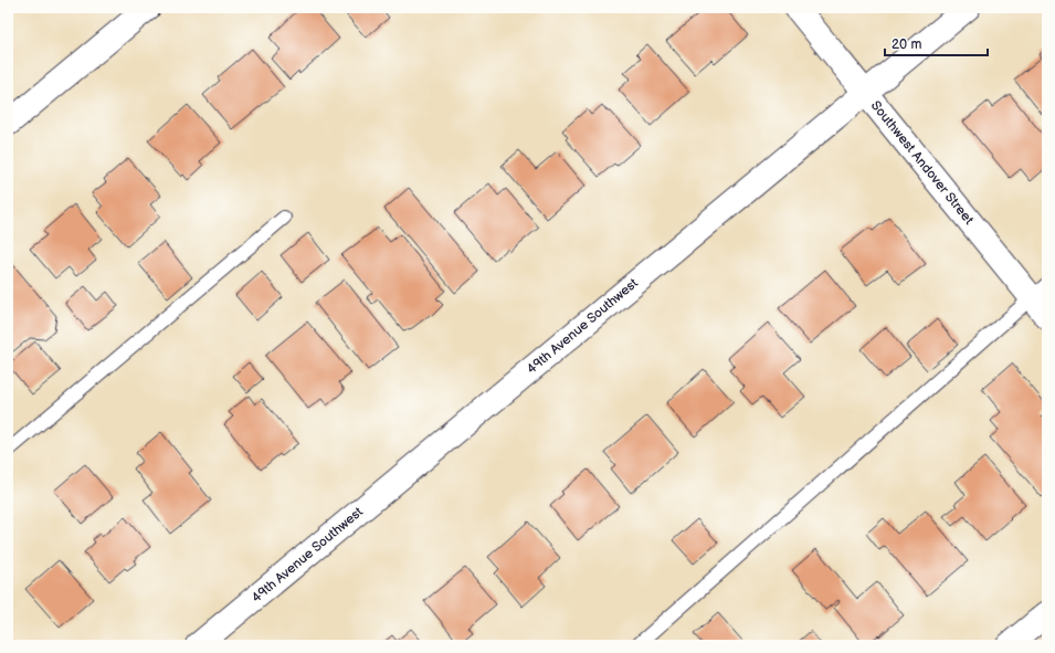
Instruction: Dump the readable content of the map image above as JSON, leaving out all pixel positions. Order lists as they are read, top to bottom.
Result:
{
  "streets": {
    "street": ["Southwest Andover Street", "49th Avenue Southwest"]
  },
  "crossings": [
    ["Southwest Andover Street", "49th Avenue Southwest"]
  ],
  "scale_bar": "20 m"
}
